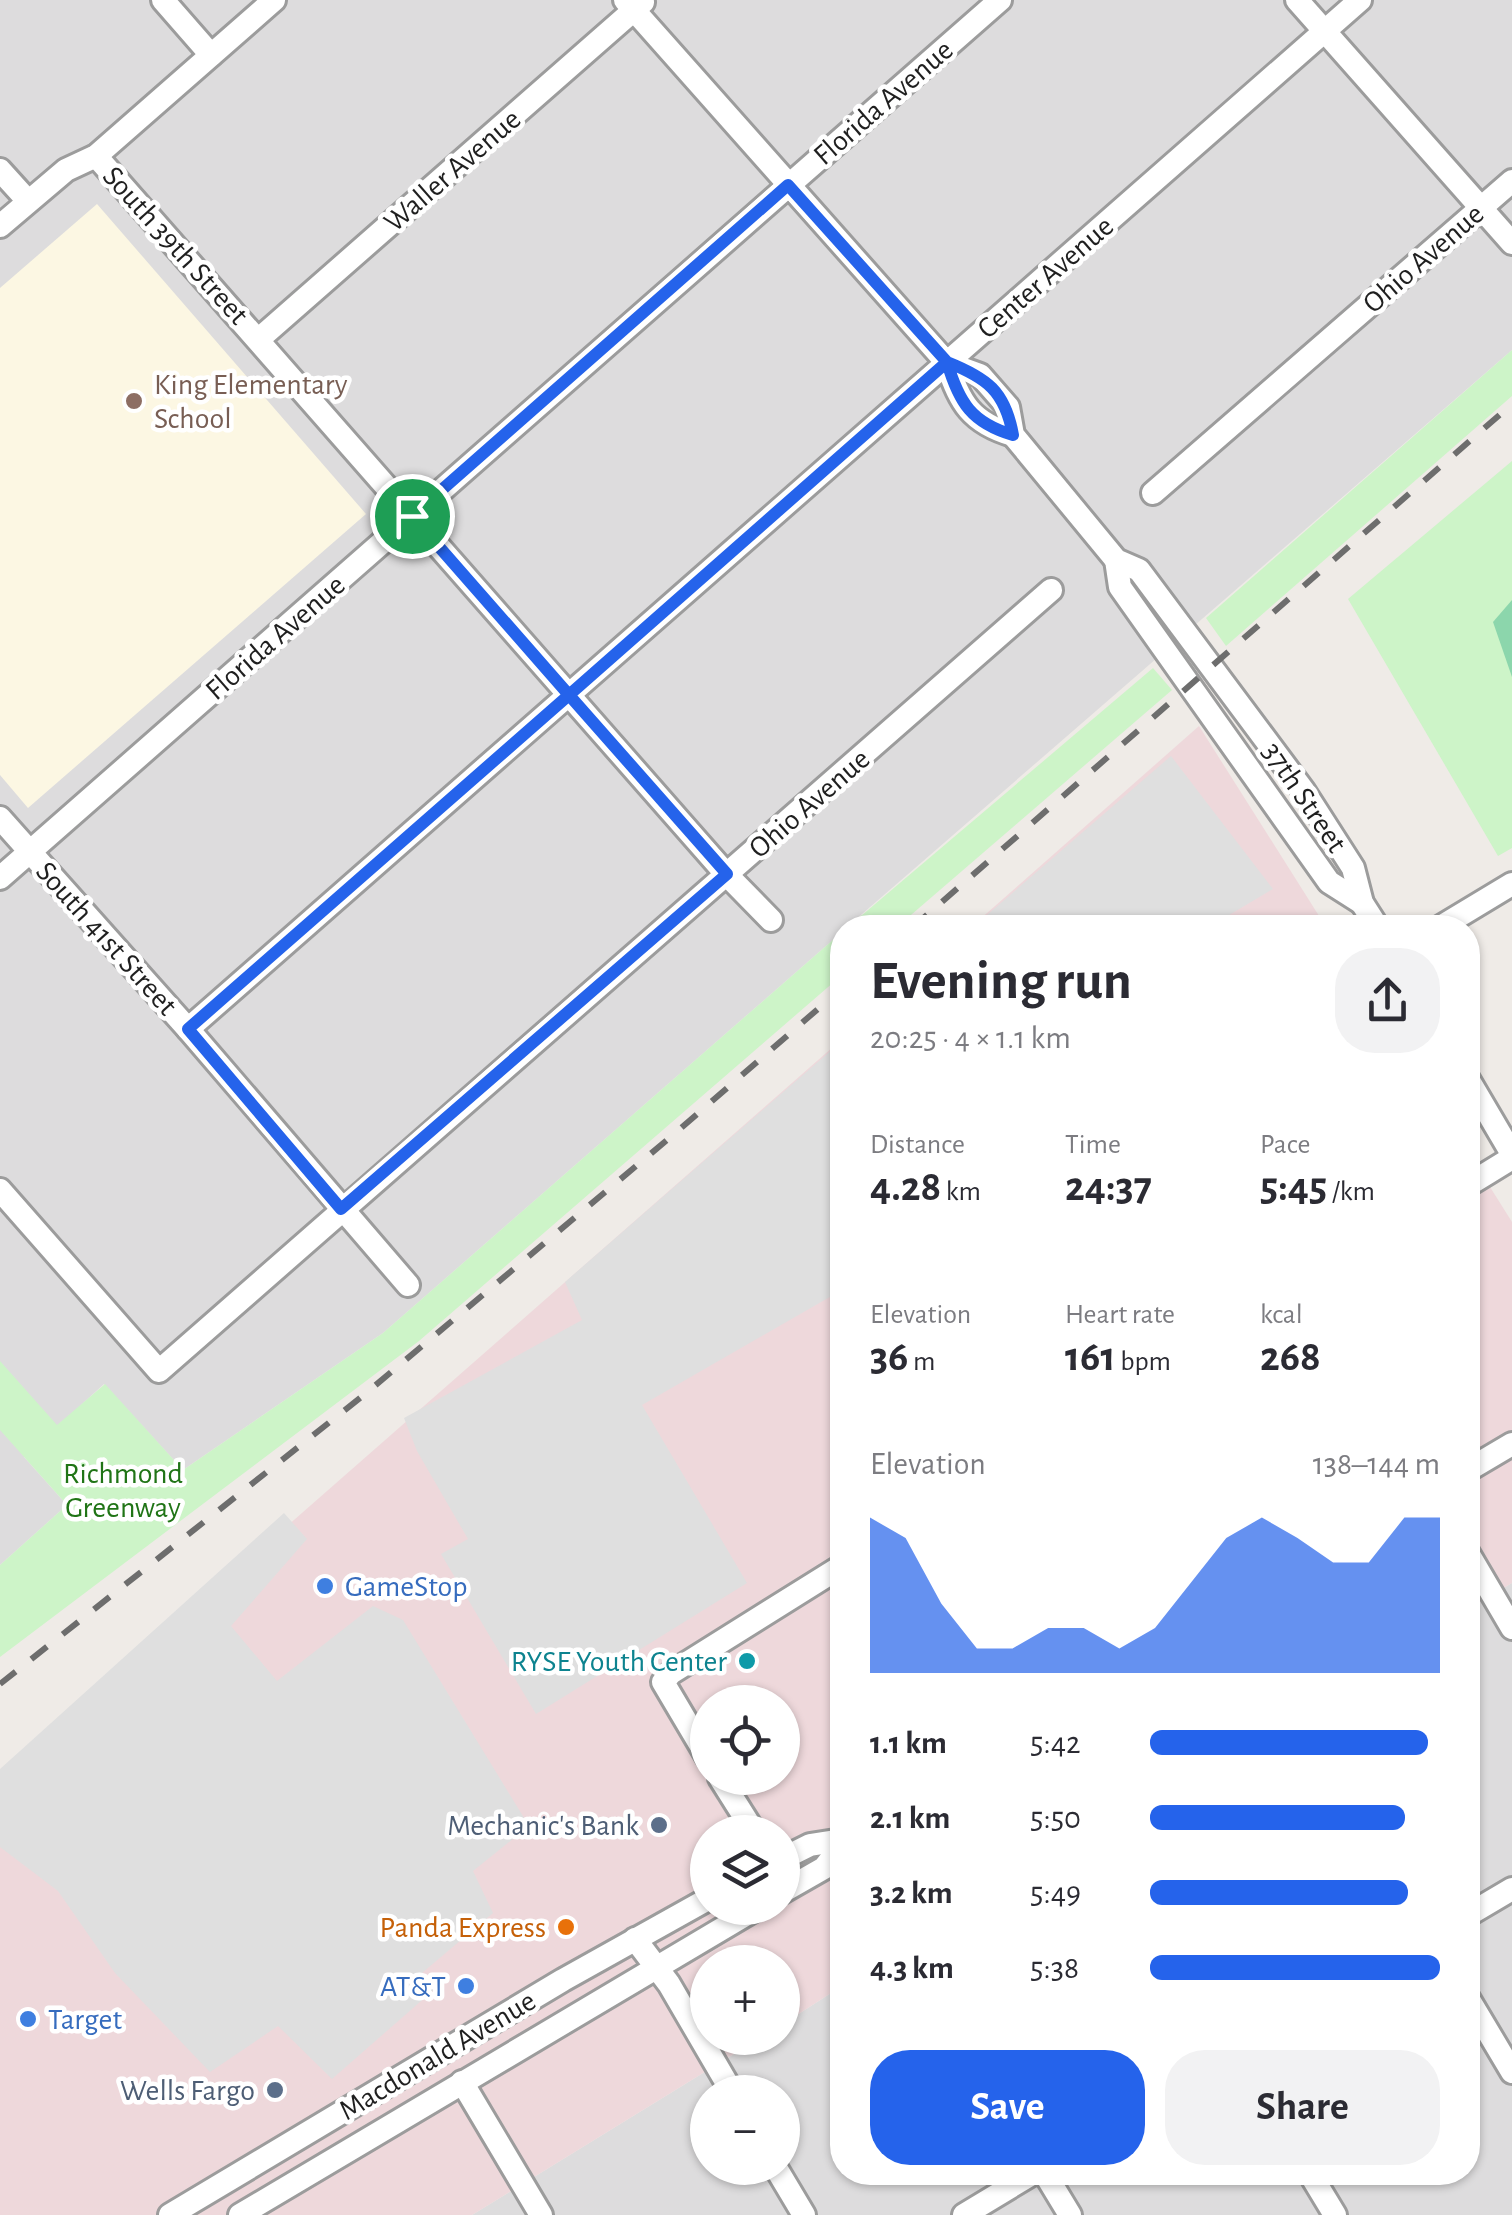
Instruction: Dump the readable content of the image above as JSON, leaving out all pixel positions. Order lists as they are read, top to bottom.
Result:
{
  "streets": {
    "street": [
      "Florida Avenue",
      "Waller Avenue",
      "South 39th Street",
      "Ohio Avenue",
      "Center Avenue",
      "37th Street",
      "South 41st Street",
      "Macdonald Avenue"
    ]
  },
  "crossings": [
    ["Florida Avenue", "South 39th Street"],
    ["Florida Avenue", "South 41st Street"],
    ["Waller Avenue", "South 39th Street"],
    ["South 39th Street", "Ohio Avenue"],
    ["South 39th Street", "Center Avenue"],
    ["Ohio Avenue", "South 41st Street"],
    ["Center Avenue", "South 41st Street"]
  ],
  "parks": ["Richmond Greenway"],
  "places": [
    "King Elementary School",
    "GameStop",
    "RYSE Youth Center",
    "Mechanic's Bank",
    "Panda Express",
    "AT&T",
    "Target",
    "Wells Fargo"
  ],
  "page": {
    "heading": ["Evening run", "20:25 · 4 × 1.1 km"],
    "stats": [
      ["Distance", "4.28 km"],
      ["Time", "24:37"],
      ["Pace", "5:45 /km"],
      ["Elevation", "36 m"],
      ["Heart rate", "161 bpm"],
      ["kcal", "268"]
    ],
    "chart": ["Elevation", "138–144 m"],
    "map_buttons": ["+", "−"],
    "list": [
      {
        "name": "1.1 km",
        "note": "5:42"
      },
      {
        "name": "2.1 km",
        "note": "5:50"
      },
      {
        "name": "3.2 km",
        "note": "5:49"
      },
      {
        "name": "4.3 km",
        "note": "5:38"
      }
    ],
    "buttons": ["Save", "Share"]
  }
}
